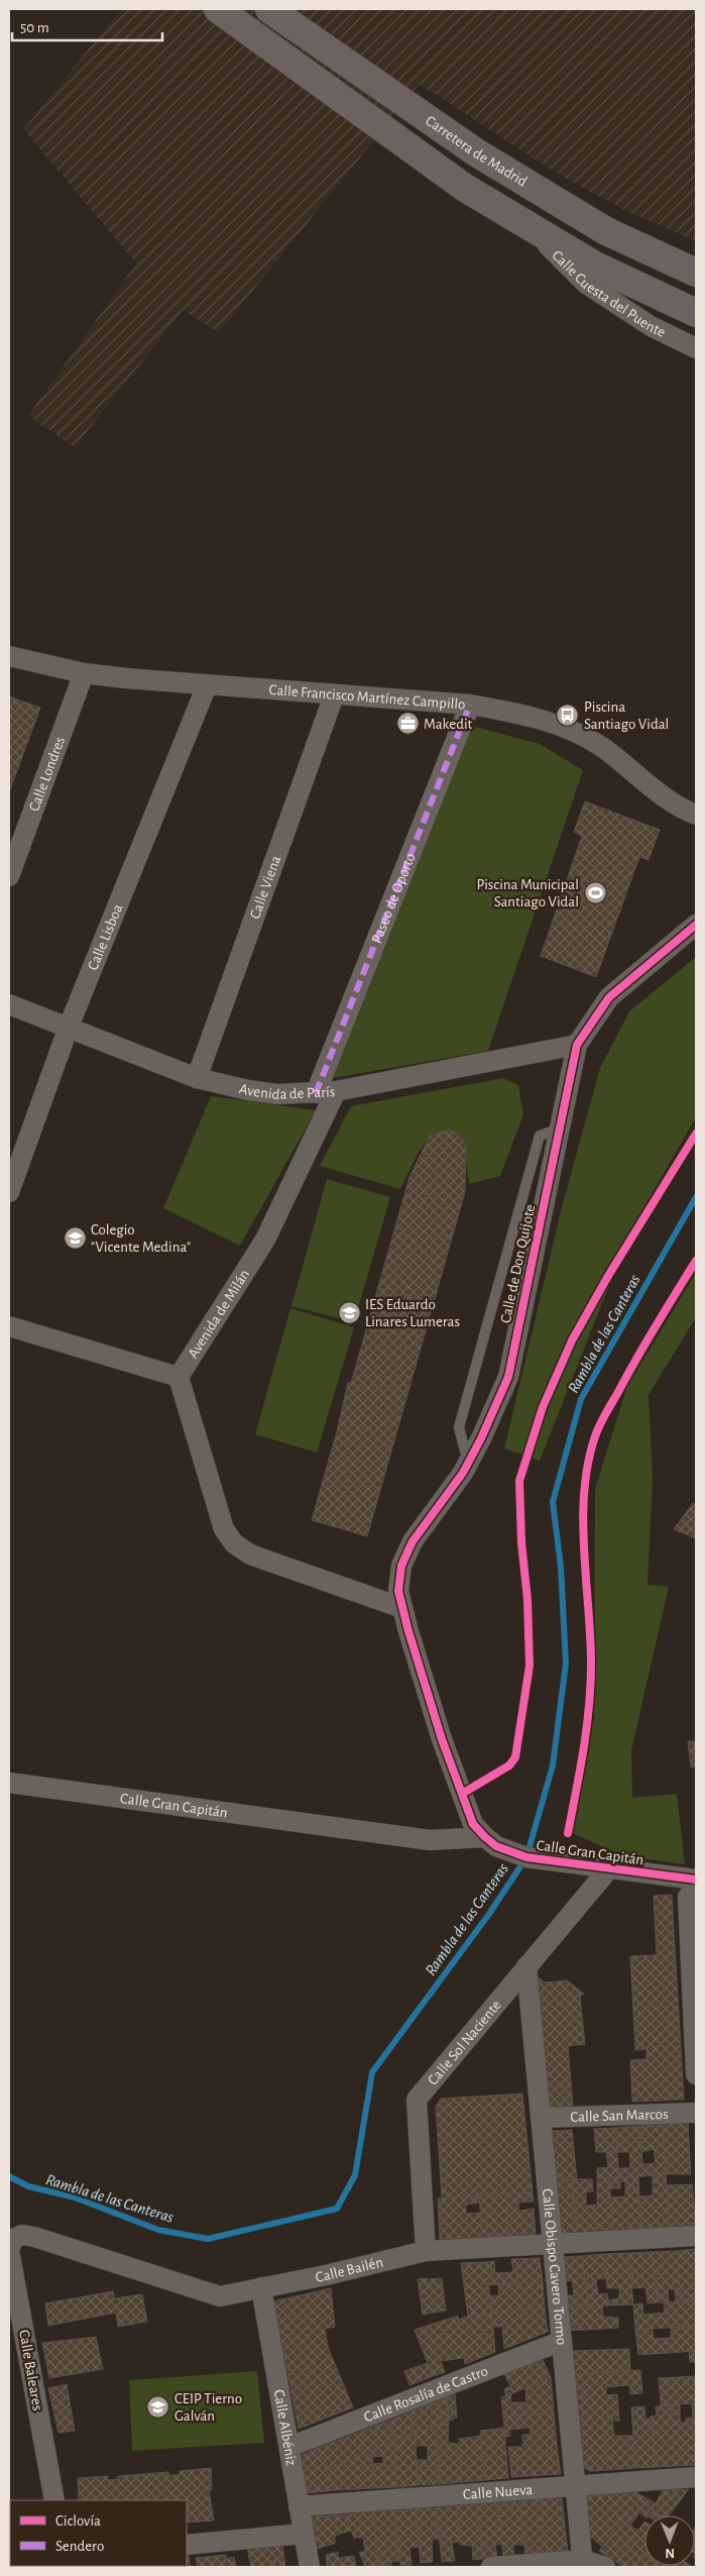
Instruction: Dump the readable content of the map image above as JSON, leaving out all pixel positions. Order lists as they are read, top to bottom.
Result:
{
  "streets": {
    "main road": ["Carretera de Madrid"],
    "street": [
      "Calle Cuesta del Puente",
      "Calle Francisco Martínez Campillo",
      "Calle Londres",
      "Calle Viena",
      "Paseo de Oporto",
      "Calle Lisboa",
      "Avenida de París",
      "Calle de Don Quijote",
      "Avenida de Milán",
      "Calle Gran Capitán",
      "Calle Sol Naciente",
      "Calle San Marcos",
      "Calle Obispo Cavero Tormo",
      "Calle Bailén",
      "Calle Baleares",
      "Calle Rosalía de Castro",
      "Calle Albéniz",
      "Calle Nueva"
    ]
  },
  "crossings": [
    ["Calle Francisco Martínez Campillo", "Calle Londres"],
    ["Calle Francisco Martínez Campillo", "Calle Viena"],
    ["Calle Francisco Martínez Campillo", "Paseo de Oporto"],
    ["Calle Francisco Martínez Campillo", "Calle Lisboa"],
    ["Calle Viena", "Avenida de París"],
    ["Paseo de Oporto", "Avenida de París"],
    ["Calle Lisboa", "Avenida de París"],
    ["Avenida de París", "Calle de Don Quijote"],
    ["Avenida de París", "Avenida de Milán"],
    ["Calle de Don Quijote", "Calle Gran Capitán"],
    ["Calle Gran Capitán", "Calle Sol Naciente"],
    ["Calle Sol Naciente", "Calle Obispo Cavero Tormo"],
    ["Calle Sol Naciente", "Calle Bailén"],
    ["Calle San Marcos", "Calle Obispo Cavero Tormo"],
    ["Calle Obispo Cavero Tormo", "Calle Bailén"],
    ["Calle Obispo Cavero Tormo", "Calle Rosalía de Castro"],
    ["Calle Obispo Cavero Tormo", "Calle Nueva"],
    ["Calle Bailén", "Calle Baleares"],
    ["Calle Bailén", "Calle Albéniz"],
    ["Calle Rosalía de Castro", "Calle Albéniz"],
    ["Calle Albéniz", "Calle Nueva"]
  ],
  "water": ["Rambla de las Canteras"],
  "places": {
    "bus stop": ["Piscina Santiago Vidal"],
    "office": ["Makedit"],
    "sports": ["Piscina Municipal Santiago Vidal"],
    "school or university": ["Colegio \"Vicente Medina\"", "IES Eduardo Linares Lumeras", "CEIP Tierno Galván"]
  },
  "legend": ["Ciclovía", "Sendero"],
  "scale_bar": "50 m",
  "north": "bottom"
}
